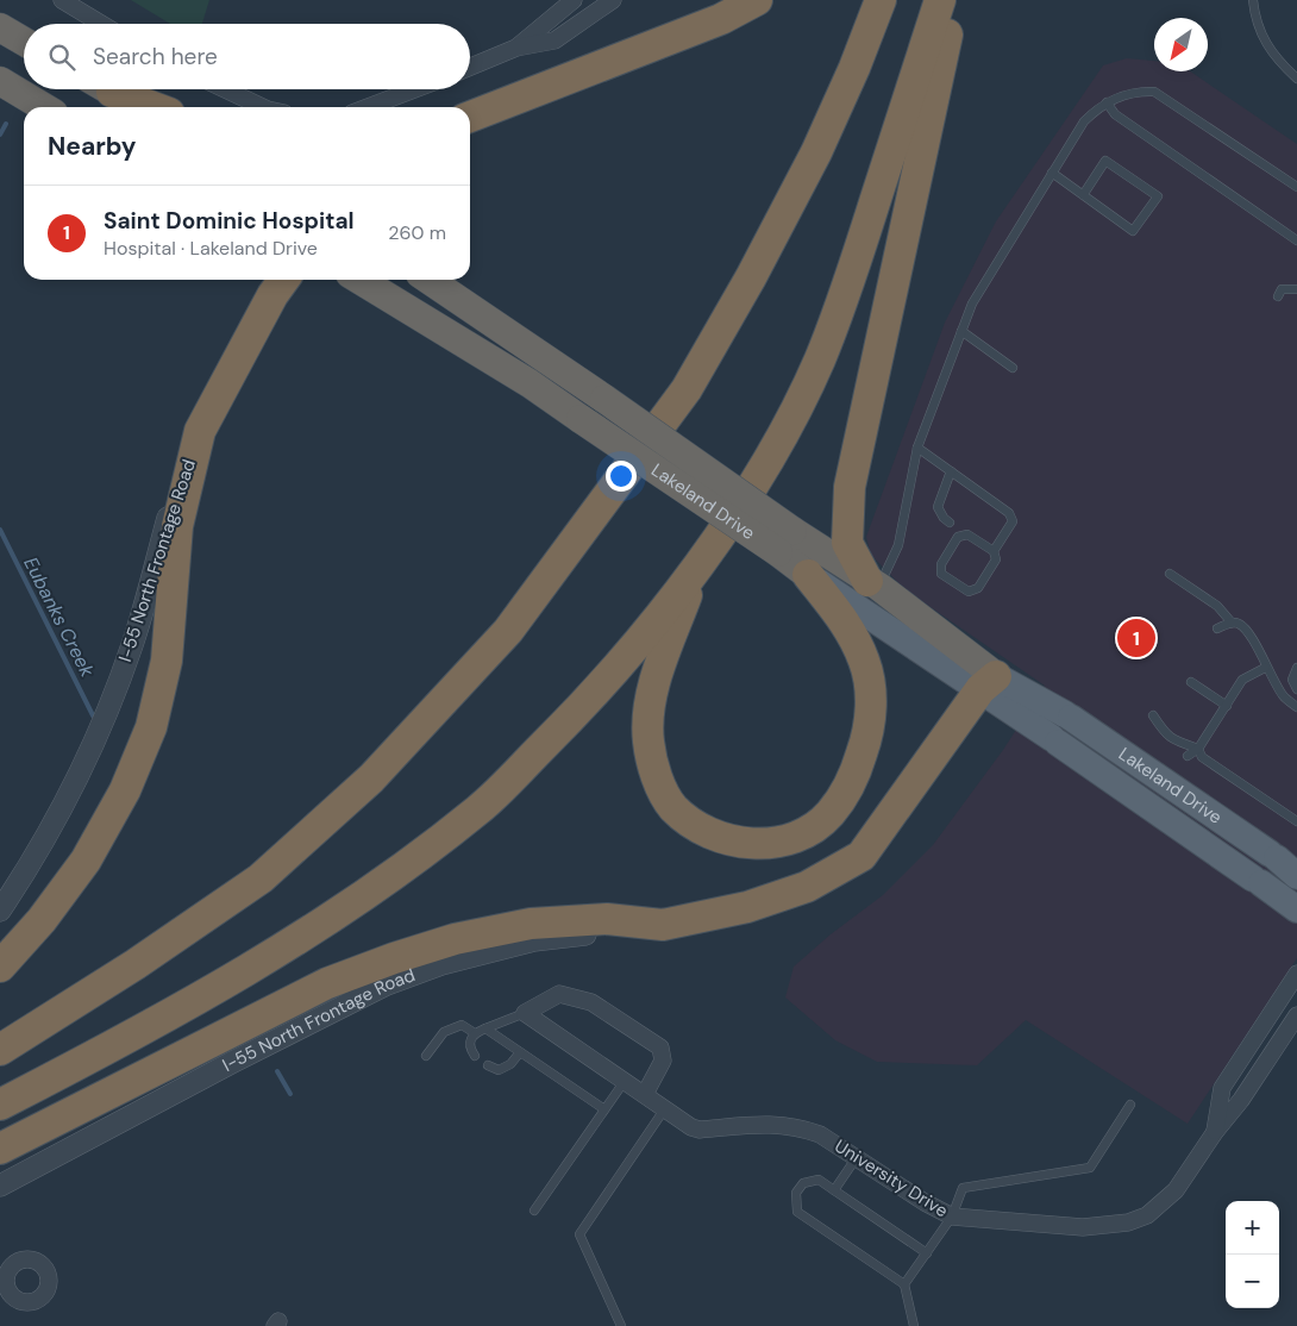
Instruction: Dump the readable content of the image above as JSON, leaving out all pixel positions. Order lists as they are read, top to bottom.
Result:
{
  "streets": {
    "highway": ["Lakeland Drive"],
    "street": ["I-55 North Frontage Road", "University Drive"]
  },
  "water": ["Eubanks Creek"],
  "north": "bottom left",
  "page": {
    "search": "Search here",
    "heading": "Nearby",
    "list": [
      {
        "mark": "1",
        "name": "Saint Dominic Hospital",
        "note": "Hospital · Lakeland Drive",
        "value": "260 m"
      }
    ],
    "pins": "1",
    "map_buttons": ["+", "−"]
  }
}
